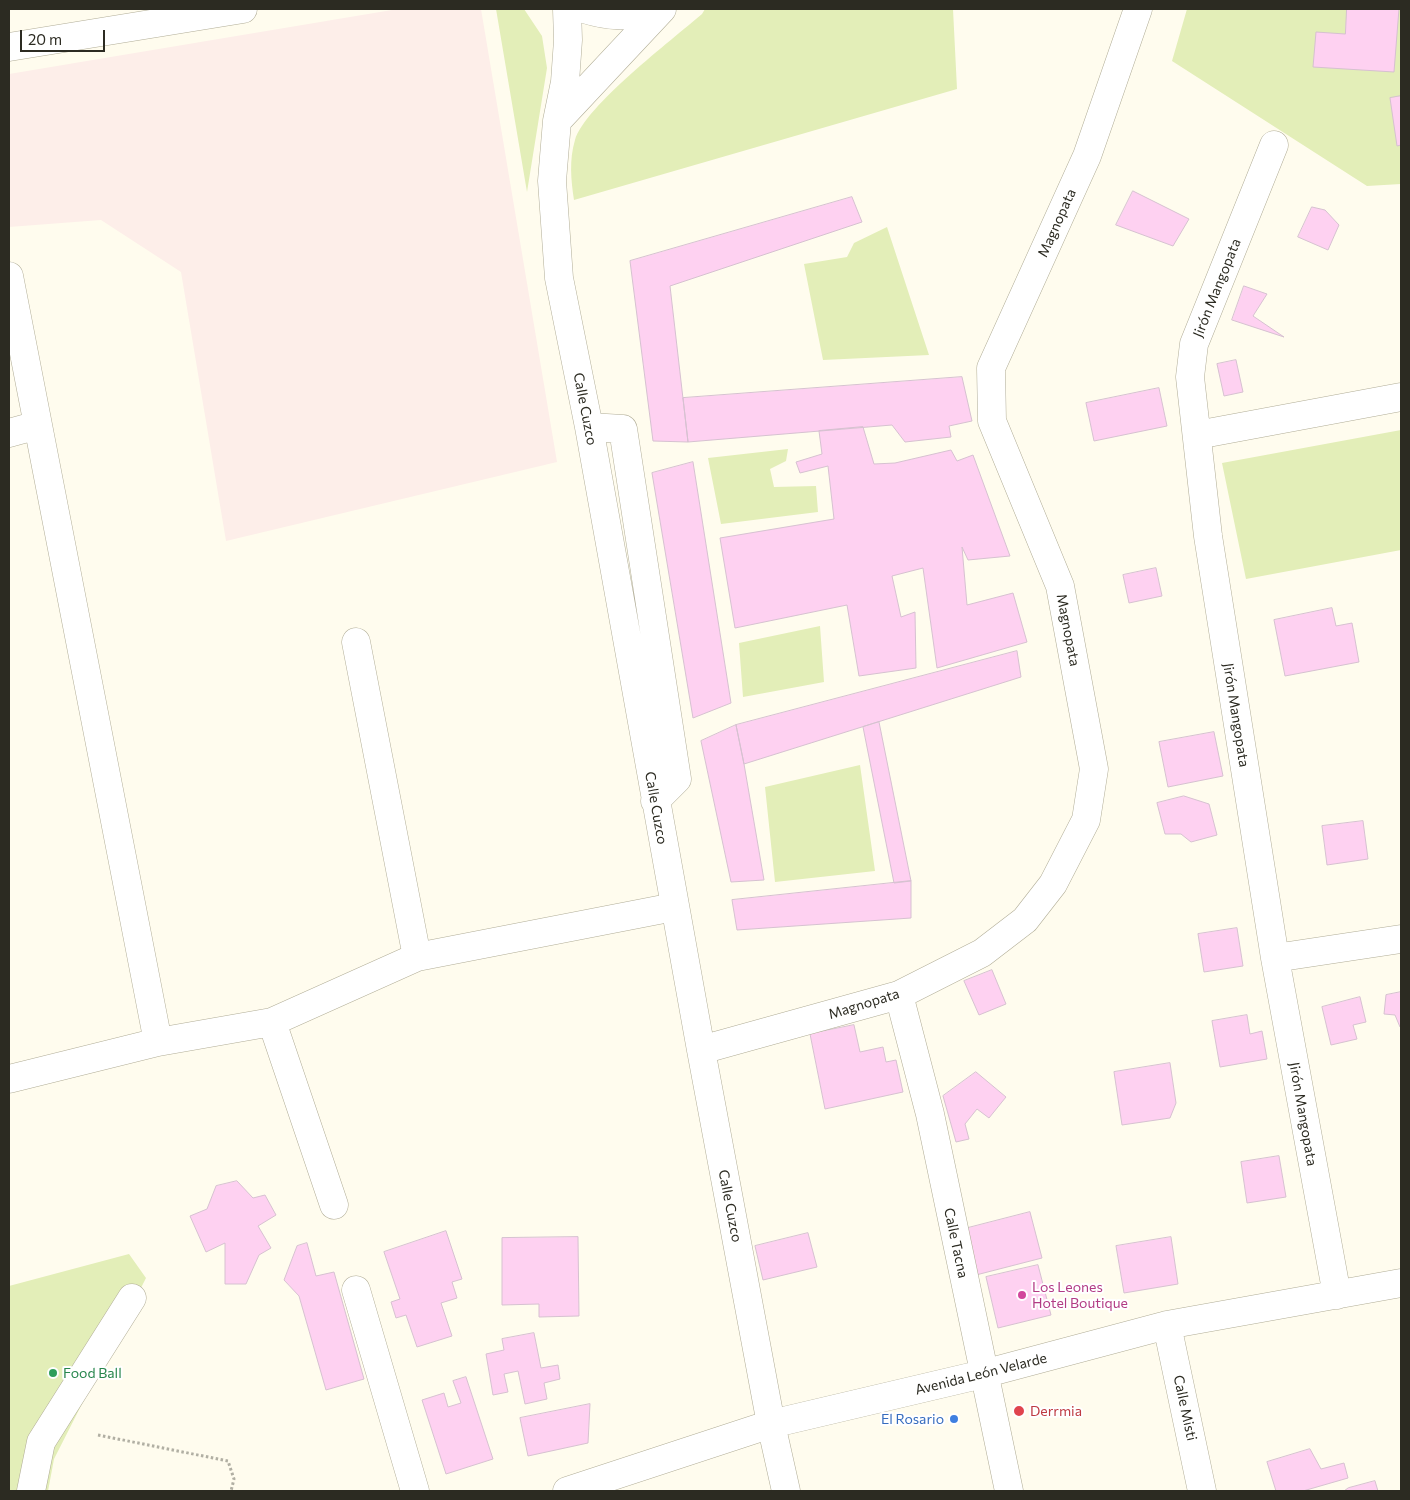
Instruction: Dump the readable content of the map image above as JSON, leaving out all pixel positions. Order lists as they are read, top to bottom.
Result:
{
  "streets": {
    "street": [
      "Magnopata",
      "Jirón Mangopata",
      "Calle Cuzco",
      "Calle Tacna",
      "Avenida León Velarde",
      "Calle Misti"
    ]
  },
  "crossings": [
    ["Magnopata", "Calle Cuzco"],
    ["Magnopata", "Calle Tacna"],
    ["Jirón Mangopata", "Avenida León Velarde"],
    ["Calle Cuzco", "Avenida León Velarde"],
    ["Calle Tacna", "Avenida León Velarde"],
    ["Avenida León Velarde", "Calle Misti"]
  ],
  "places": [
    "Los Leones Hotel Boutique",
    "Food Ball",
    "Derrmia",
    "El Rosario"
  ],
  "scale_bar": "20 m"
}
